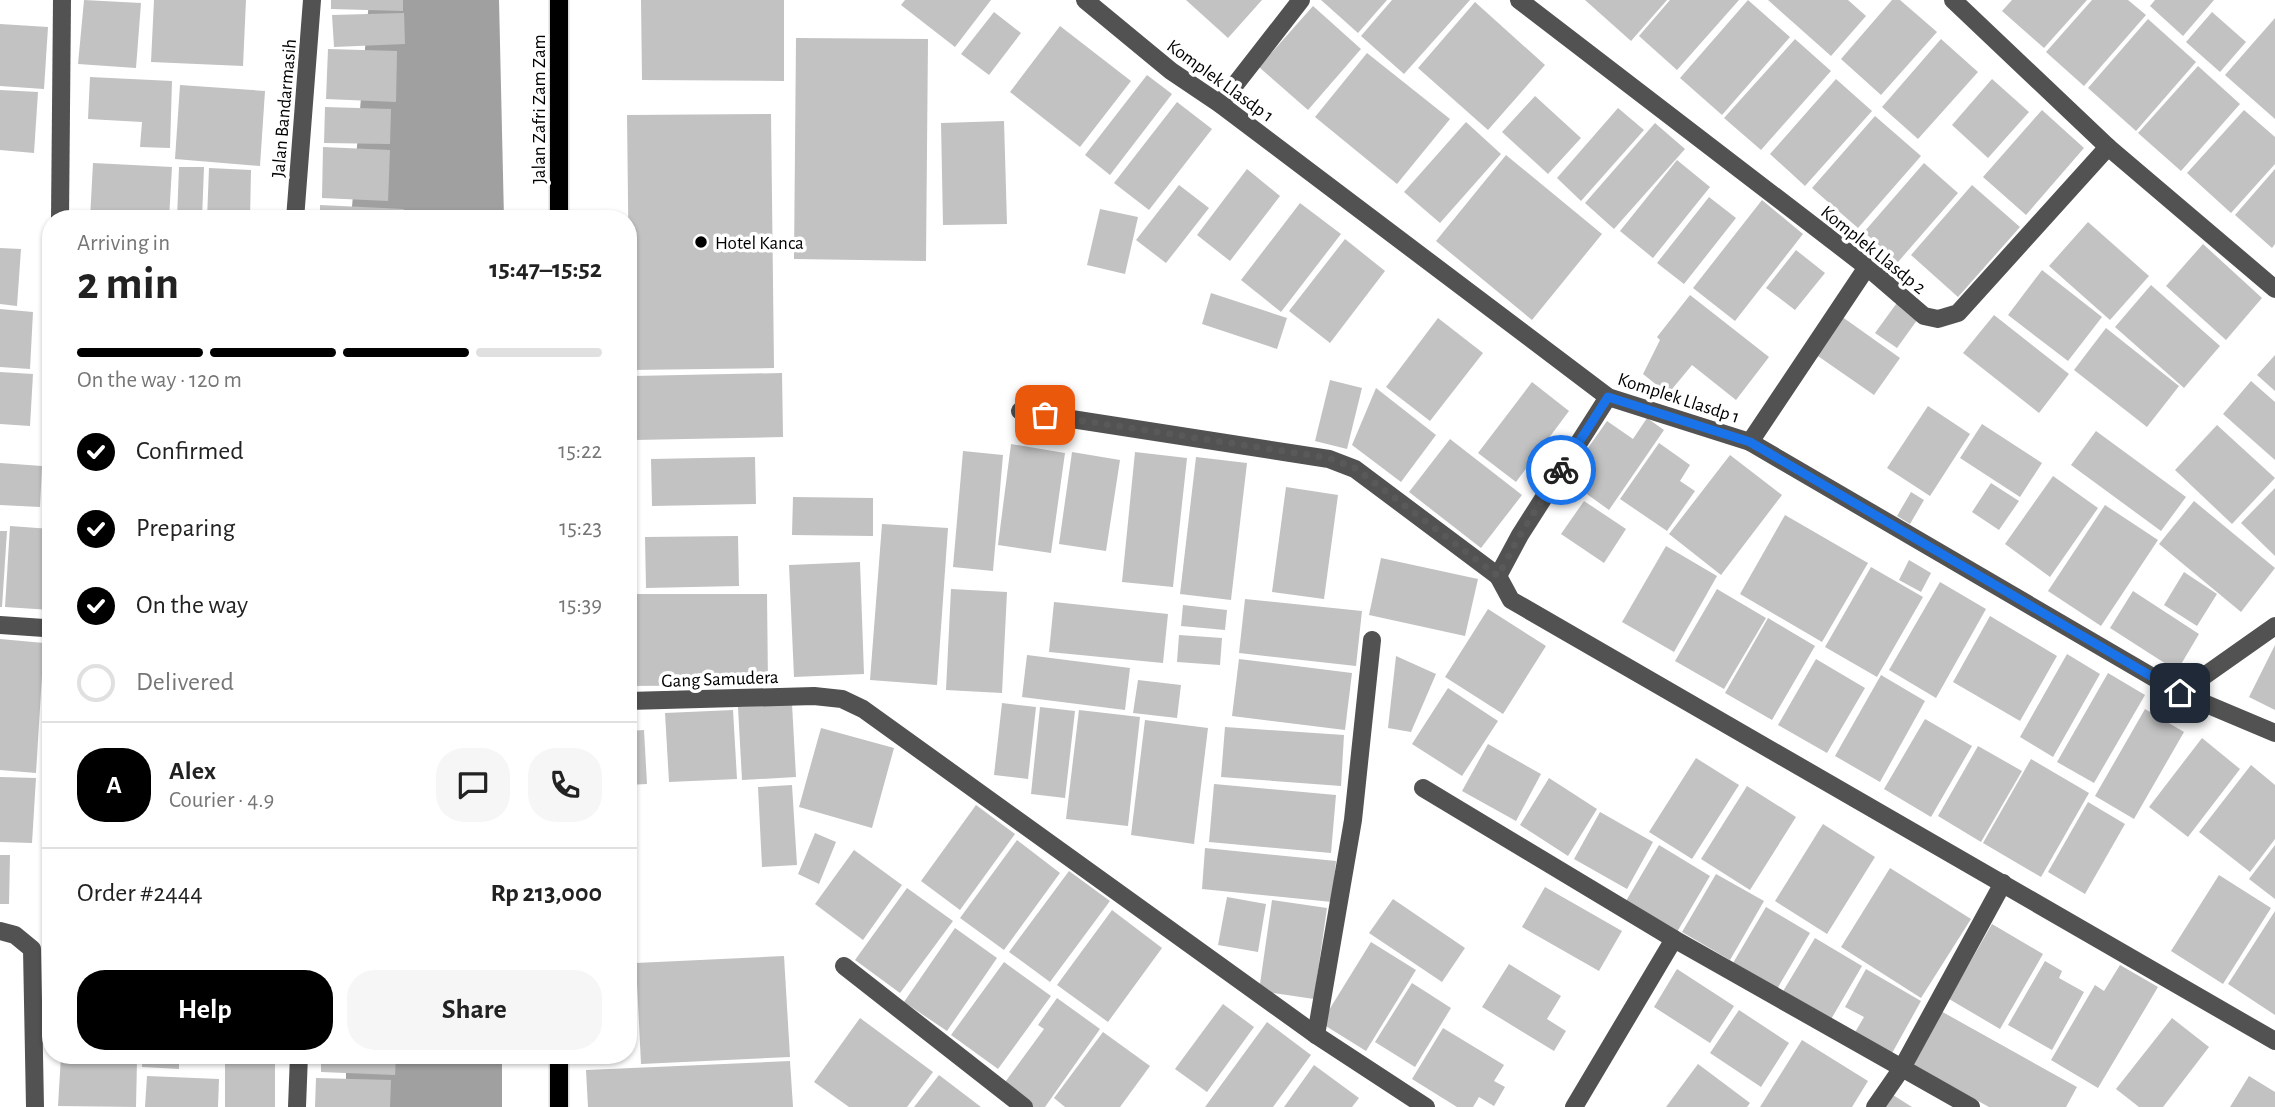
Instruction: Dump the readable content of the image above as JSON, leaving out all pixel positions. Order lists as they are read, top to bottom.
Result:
{
  "streets": {
    "main road": ["Jalan Zafri Zam Zam"],
    "street": [
      "Komplek Llasdp 1",
      "Jalan Bandarmasih",
      "Komplek Llasdp 2",
      "Gang Samudera"
    ]
  },
  "places": ["Hotel Kanca"],
  "page": {
    "heading": ["2 min", "Arriving in", "15:47–15:52"],
    "panel": [
      "Alex",
      "Courier · 4.9",
      "Order #2444",
      "Rp 213,000"
    ],
    "bar": "On the way · 120 m",
    "list": [
      ["Confirmed", "15:22"],
      ["Preparing", "15:23"],
      ["On the way", "15:39"],
      "Delivered"
    ],
    "round": "A",
    "buttons": ["Help", "Share"]
  }
}
